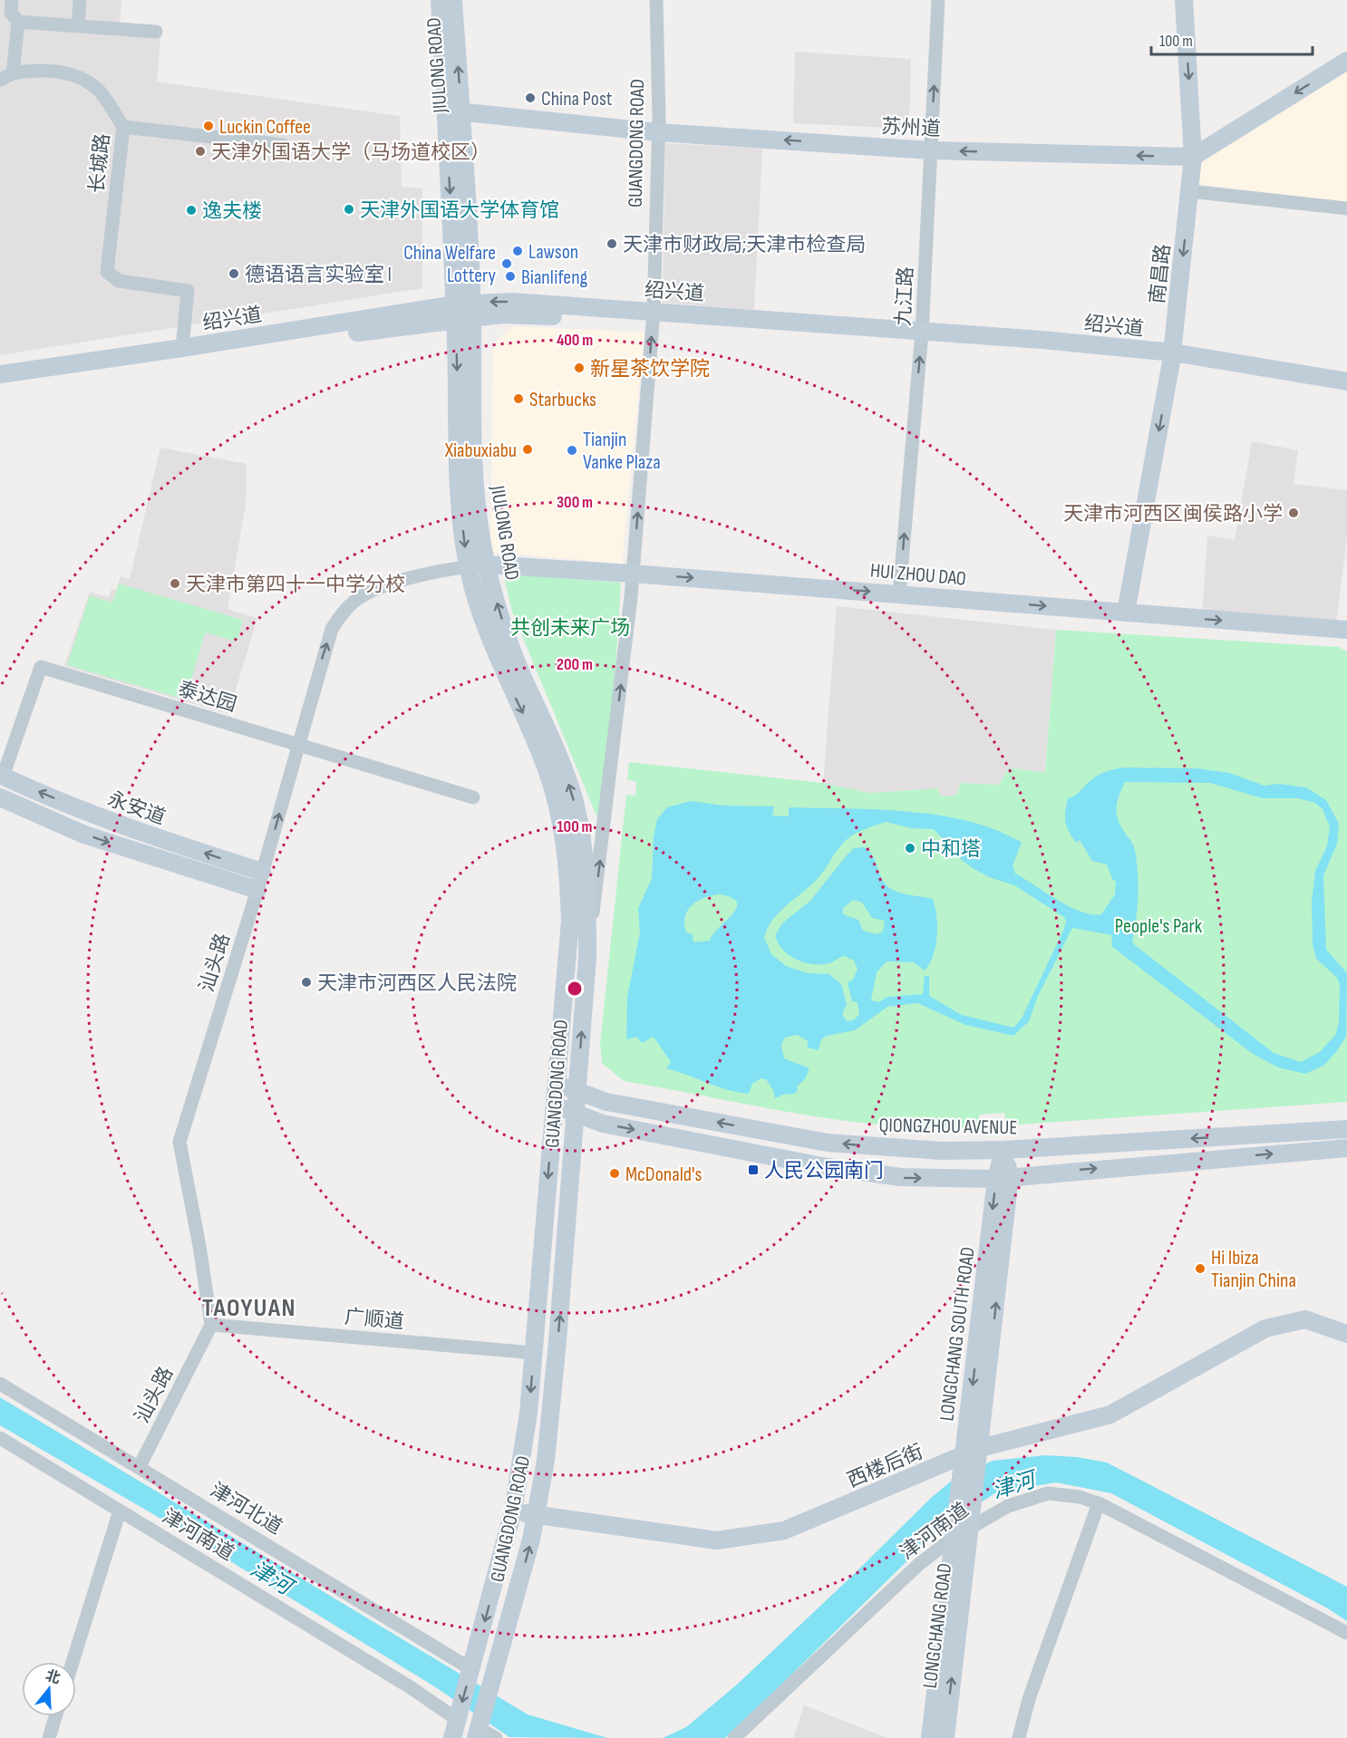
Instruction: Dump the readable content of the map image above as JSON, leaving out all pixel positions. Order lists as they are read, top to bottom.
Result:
{
  "streets": {
    "main road": [
      "JIULONG ROAD",
      "苏州道",
      "GUANGDONG ROAD",
      "南昌路",
      "绍兴道",
      "HUI ZHOU DAO",
      "永安道",
      "QIONGZHOU AVENUE",
      "LONGCHANG SOUTH ROAD",
      "西楼后街",
      "LONGCHANG ROAD"
    ],
    "street": [
      "长城路",
      "九江路",
      "泰达园",
      "汕头路",
      "广顺道",
      "津河北道",
      "津河南道"
    ]
  },
  "crossings": [
    ["JIULONG ROAD", "苏州道"],
    ["JIULONG ROAD", "GUANGDONG ROAD"],
    ["JIULONG ROAD", "绍兴道"],
    ["JIULONG ROAD", "HUI ZHOU DAO"],
    ["JIULONG ROAD", "汕头路"],
    ["苏州道", "GUANGDONG ROAD"],
    ["苏州道", "南昌路"],
    ["苏州道", "九江路"],
    ["GUANGDONG ROAD", "绍兴道"],
    ["GUANGDONG ROAD", "HUI ZHOU DAO"],
    ["GUANGDONG ROAD", "QIONGZHOU AVENUE"],
    ["GUANGDONG ROAD", "广顺道"],
    ["GUANGDONG ROAD", "西楼后街"],
    ["GUANGDONG ROAD", "津河北道"],
    ["GUANGDONG ROAD", "津河南道"],
    ["长城路", "绍兴道"],
    ["南昌路", "绍兴道"],
    ["南昌路", "HUI ZHOU DAO"],
    ["绍兴道", "九江路"],
    ["九江路", "HUI ZHOU DAO"],
    ["HUI ZHOU DAO", "汕头路"],
    ["泰达园", "永安道"],
    ["泰达园", "汕头路"],
    ["永安道", "汕头路"],
    ["汕头路", "广顺道"],
    ["汕头路", "津河北道"],
    ["QIONGZHOU AVENUE", "LONGCHANG SOUTH ROAD"],
    ["LONGCHANG SOUTH ROAD", "西楼后街"],
    ["LONGCHANG SOUTH ROAD", "津河南道"],
    ["LONGCHANG SOUTH ROAD", "LONGCHANG ROAD"],
    ["津河南道", "LONGCHANG ROAD"]
  ],
  "one_way": [
    "苏州道",
    "南昌路",
    "九江路",
    "HUI ZHOU DAO"
  ],
  "districts": ["TAOYUAN"],
  "water": ["津河"],
  "parks": ["共创未来广场", "People's Park"],
  "places": {
    "other": [
      "China Post",
      "Luckin Coffee",
      "天津外国语大学（马场道校区）",
      "天津外国语大学体育馆",
      "逸夫楼",
      "天津市财政局;天津市检查局",
      "Lawson",
      "China Welfare Lottery",
      "德语语言实验室 I",
      "Bianlifeng",
      "新星茶饮学院",
      "Starbucks",
      "Xiabuxiabu",
      "Tianjin Vanke Plaza",
      "天津市河西区闽侯路小学",
      "天津市第四十一中学分校",
      "中和塔",
      "天津市河西区人民法院",
      "McDonald's",
      "Hi Ibiza Tianjin China"
    ],
    "transit": ["人民公园南门"]
  },
  "scale_bar": "100 m",
  "north": "top",
  "rings": [
    "400 m",
    "300 m",
    "200 m",
    "100 m"
  ]
}
